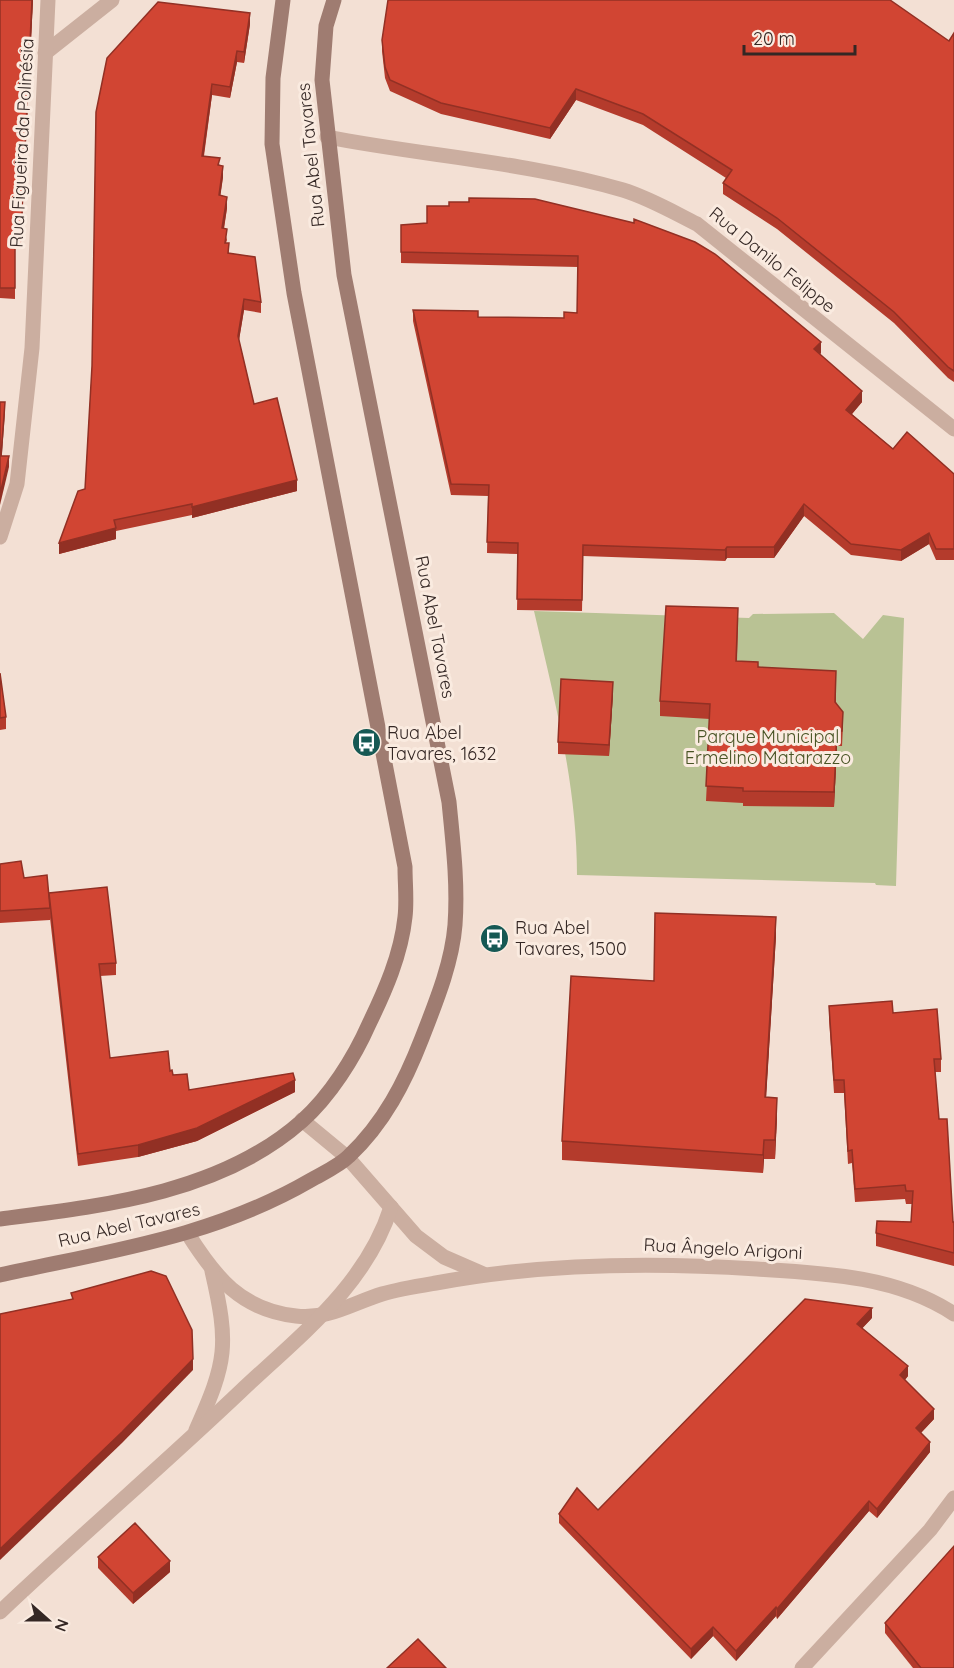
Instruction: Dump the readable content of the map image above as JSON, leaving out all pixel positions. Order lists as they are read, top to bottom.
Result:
{
  "streets": {
    "street": [
      "Rua Figueira da Polinésia",
      "Rua Abel Tavares",
      "Rua Danilo Felippe",
      "Rua Ângelo Arigoni"
    ]
  },
  "crossings": [
    ["Rua Abel Tavares", "Rua Danilo Felippe"],
    ["Rua Abel Tavares", "Rua Ângelo Arigoni"]
  ],
  "parks": ["Parque Municipal Ermelino Matarazzo"],
  "places": {
    "bus stop": ["Rua Abel Tavares, 1632", "Rua Abel Tavares, 1500"]
  },
  "scale_bar": "20 m",
  "north": "right"
}
